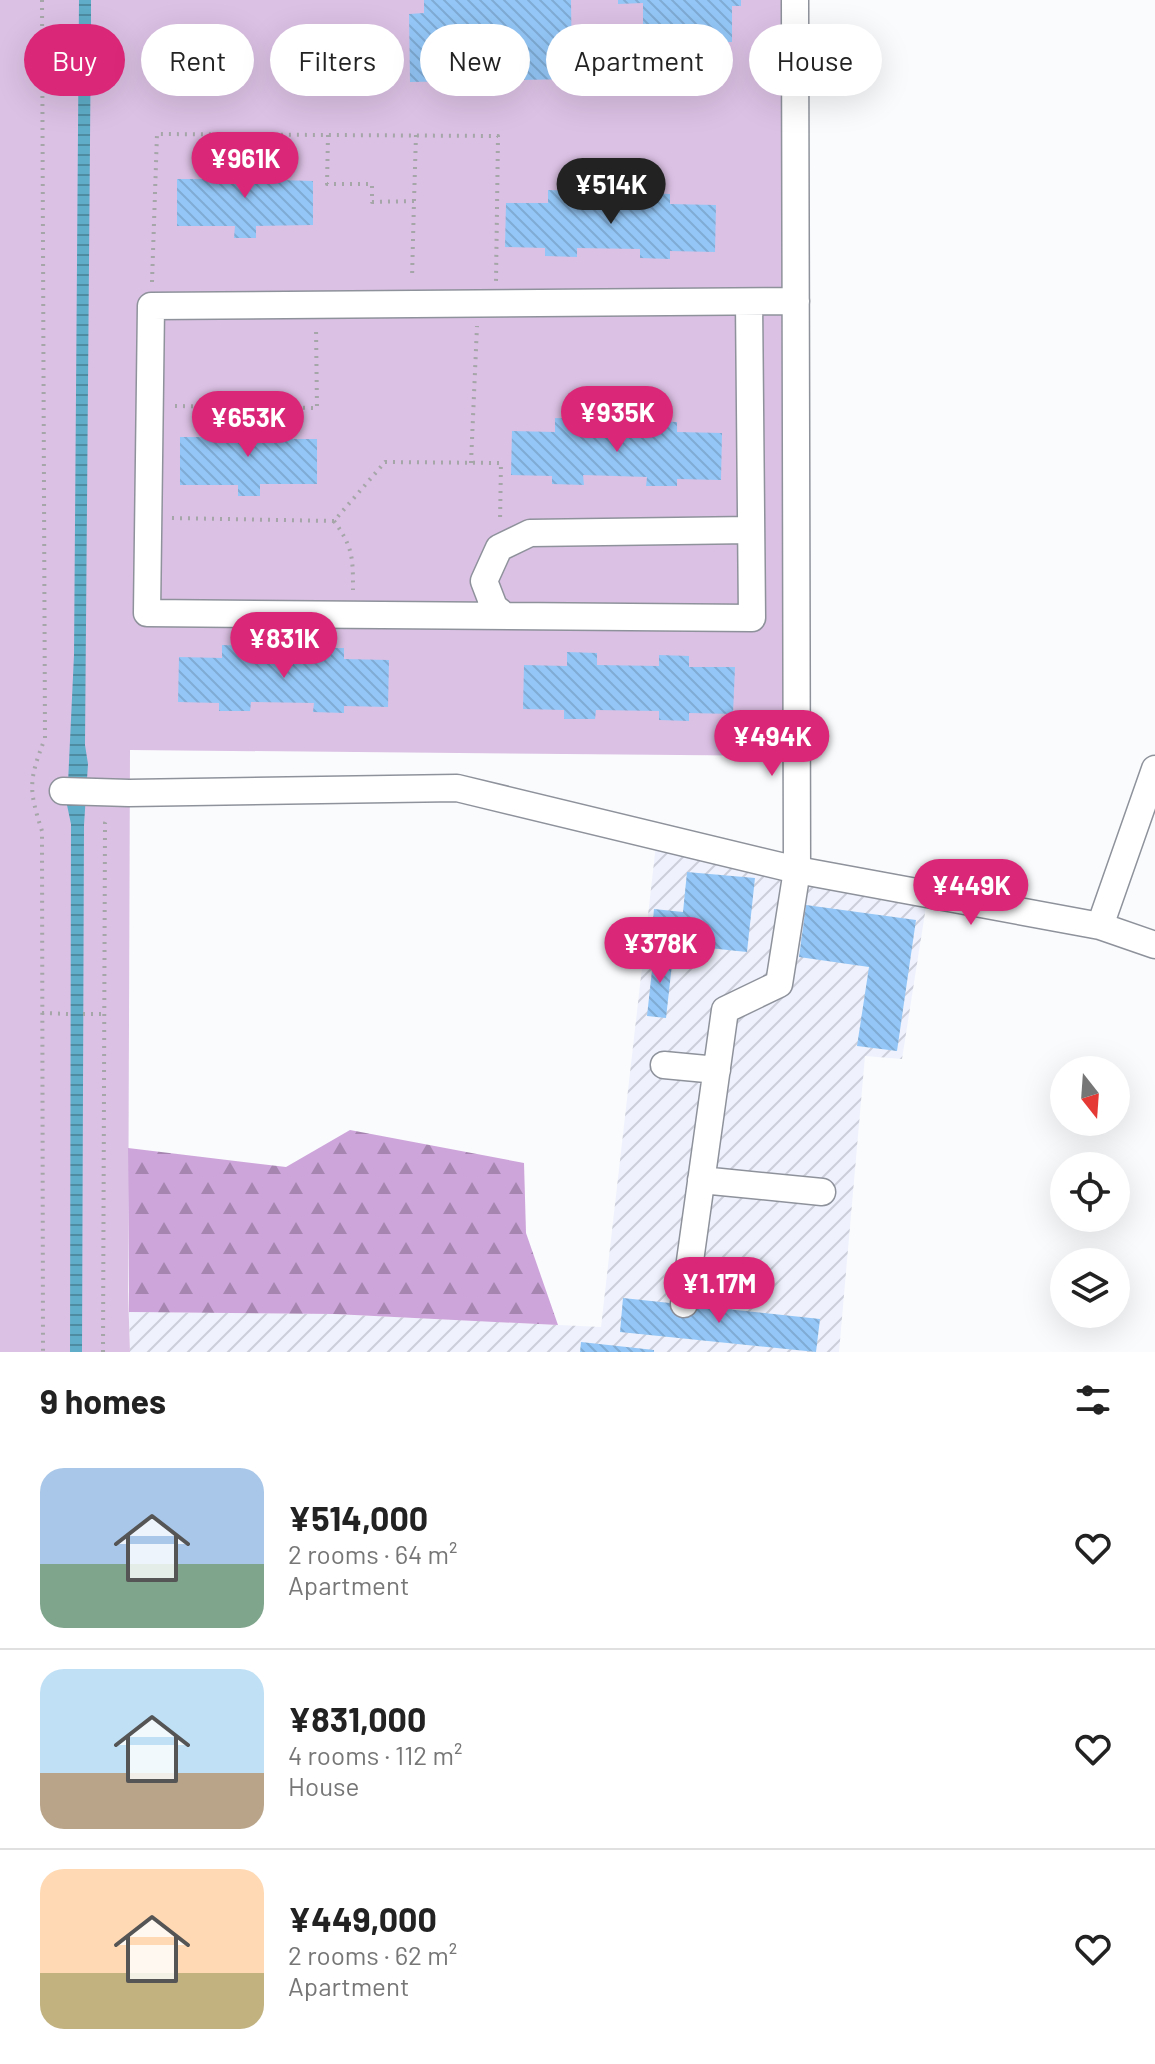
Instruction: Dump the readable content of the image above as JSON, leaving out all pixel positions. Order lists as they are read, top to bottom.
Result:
{
  "north": "bottom",
  "page": {
    "chip": [
      "Buy",
      "Rent",
      "Filters",
      "New",
      "Apartment",
      "House"
    ],
    "price": [
      "¥961K",
      "¥514K",
      "¥935K",
      "¥653K",
      "¥831K",
      "¥494K",
      "¥449K",
      "¥378K",
      "¥1.17M"
    ],
    "heading": "9 homes",
    "list": [
      {
        "name": "¥514,000",
        "note": "2 rooms · 64 m² · Apartment"
      },
      {
        "name": "¥831,000",
        "note": "4 rooms · 112 m² · House"
      },
      {
        "name": "¥449,000",
        "note": "2 rooms · 62 m² · Apartment"
      }
    ]
  }
}
